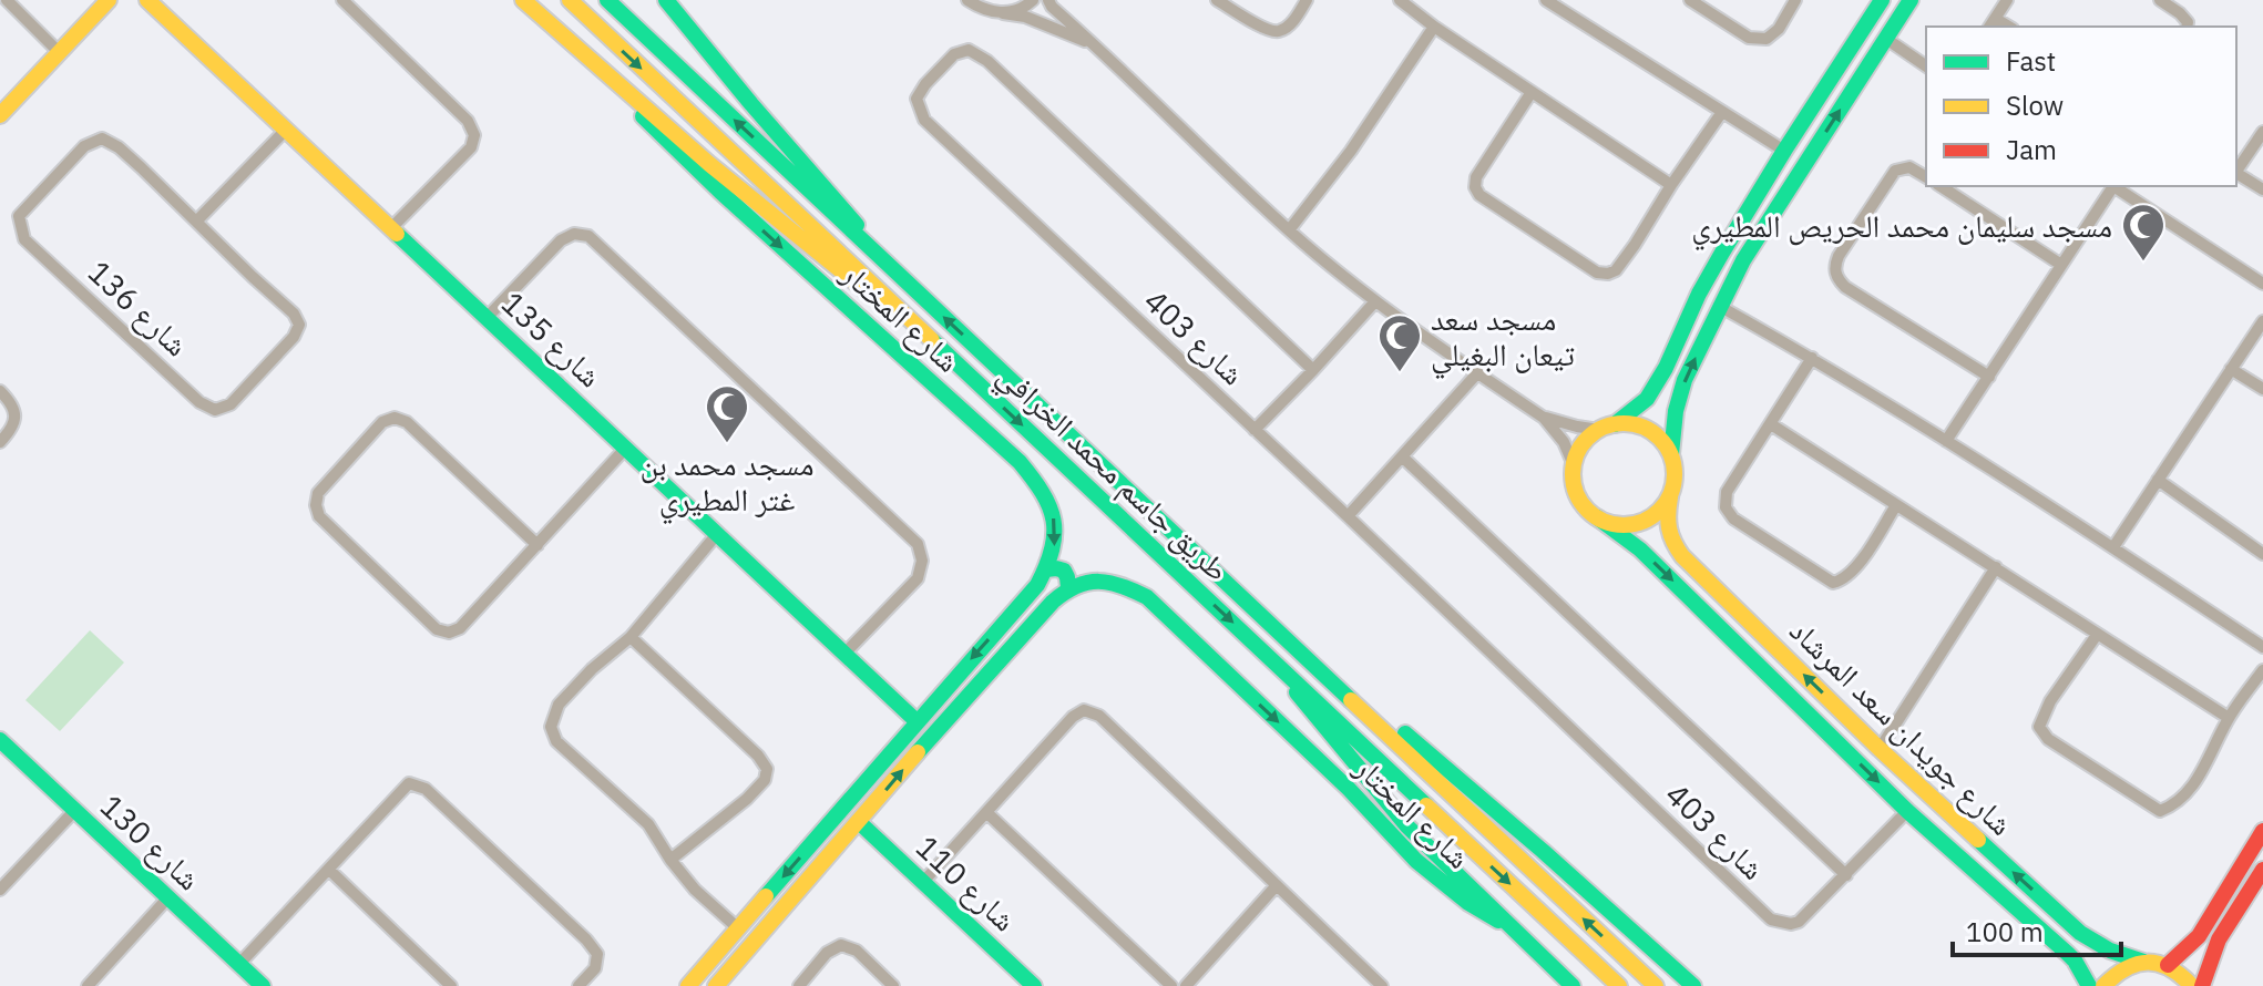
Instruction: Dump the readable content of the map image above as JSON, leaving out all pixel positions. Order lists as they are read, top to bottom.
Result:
{
  "streets": {
    "main road": [
      "شارع المختار",
      "شارع 135",
      "طريق جاسم محمد الخرافي",
      "شارع جويدان سعد المرشاد",
      "شارع 130",
      "شارع 110"
    ],
    "street": ["شارع 136", "شارع 403"]
  },
  "crossings": [
    ["شارع المختار", "شارع 135"],
    ["شارع 403", "شارع جويدان سعد المرشاد"]
  ],
  "places": {
    "mosque": ["مسجد سليمان محمد الحريص المطيري", "مسجد سعد تيعان البغيلي", "مسجد محمد بن غتر المطيري"]
  },
  "legend": ["Fast", "Slow", "Jam"],
  "scale_bar": "100 m"
}
